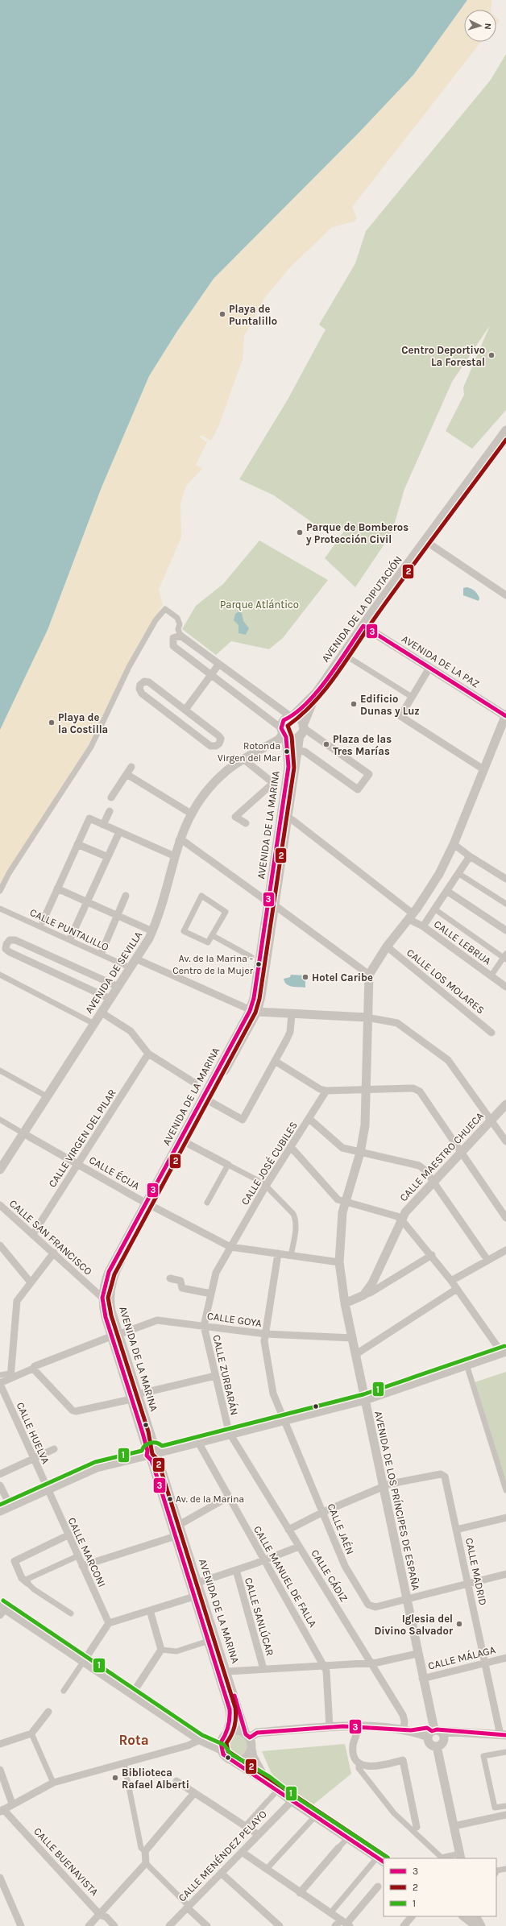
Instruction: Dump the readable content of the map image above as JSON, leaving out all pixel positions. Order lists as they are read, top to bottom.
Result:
{
  "streets": {
    "street": [
      "AVENIDA DE LA DIPUTACIÓN",
      "AVENIDA DE LA PAZ",
      "AVENIDA DE LA MARINA",
      "CALLE PUNTALILLO",
      "CALLE LEBRIJA",
      "AVENIDA DE SEVILLA",
      "CALLE LOS MOLARES",
      "CALLE VIRGEN DEL PILAR",
      "CALLE MAESTRO CHUECA",
      "CALLE JOSÉ CUBILES",
      "CALLE ÉCIJA",
      "CALLE SAN FRANCISCO",
      "CALLE GOYA",
      "CALLE ZURBARÁN",
      "CALLE HUELVA",
      "AVENIDA DE LOS PRÍNCIPES DE ESPAÑA",
      "CALLE JAÉN",
      "CALLE MARCONI",
      "CALLE MADRID",
      "CALLE CÁDIZ",
      "CALLE MANUEL DE FALLA",
      "CALLE SANLÚCAR",
      "CALLE MÁLAGA",
      "CALLE MENÉNDEZ PELAYO",
      "CALLE BUENAVISTA"
    ]
  },
  "crossings": [
    ["AVENIDA DE LA DIPUTACIÓN", "AVENIDA DE LA PAZ"],
    ["AVENIDA DE LA DIPUTACIÓN", "AVENIDA DE LA MARINA"],
    ["AVENIDA DE LA DIPUTACIÓN", "AVENIDA DE SEVILLA"],
    ["AVENIDA DE LA PAZ", "AVENIDA DE LOS PRÍNCIPES DE ESPAÑA"],
    ["AVENIDA DE LA MARINA", "CALLE LEBRIJA"],
    ["AVENIDA DE LA MARINA", "AVENIDA DE SEVILLA"],
    ["AVENIDA DE LA MARINA", "CALLE ÉCIJA"],
    ["AVENIDA DE LA MARINA", "CALLE SAN FRANCISCO"],
    ["AVENIDA DE LA MARINA", "CALLE GOYA"],
    ["CALLE PUNTALILLO", "AVENIDA DE SEVILLA"],
    ["CALLE LEBRIJA", "AVENIDA DE LOS PRÍNCIPES DE ESPAÑA"],
    ["AVENIDA DE SEVILLA", "CALLE ÉCIJA"],
    ["CALLE LOS MOLARES", "AVENIDA DE LOS PRÍNCIPES DE ESPAÑA"],
    ["CALLE VIRGEN DEL PILAR", "CALLE ÉCIJA"],
    ["CALLE VIRGEN DEL PILAR", "CALLE SAN FRANCISCO"],
    ["CALLE MAESTRO CHUECA", "AVENIDA DE LOS PRÍNCIPES DE ESPAÑA"],
    ["CALLE JOSÉ CUBILES", "CALLE ÉCIJA"],
    ["CALLE JOSÉ CUBILES", "CALLE ZURBARÁN"],
    ["CALLE ÉCIJA", "CALLE ZURBARÁN"],
    ["CALLE GOYA", "CALLE ZURBARÁN"],
    ["CALLE GOYA", "CALLE HUELVA"],
    ["CALLE GOYA", "AVENIDA DE LOS PRÍNCIPES DE ESPAÑA"],
    ["CALLE GOYA", "CALLE JAÉN"],
    ["CALLE ZURBARÁN", "CALLE CÁDIZ"],
    ["CALLE HUELVA", "CALLE MARCONI"],
    ["AVENIDA DE LOS PRÍNCIPES DE ESPAÑA", "CALLE JAÉN"],
    ["AVENIDA DE LOS PRÍNCIPES DE ESPAÑA", "CALLE MADRID"],
    ["AVENIDA DE LOS PRÍNCIPES DE ESPAÑA", "CALLE MÁLAGA"],
    ["CALLE JAÉN", "CALLE MADRID"],
    ["CALLE MADRID", "CALLE CÁDIZ"],
    ["CALLE MADRID", "CALLE MÁLAGA"]
  ],
  "districts": ["Rota"],
  "parks": ["Parque Atlántico"],
  "places": [
    "Playa de Puntalillo",
    "Centro Deportivo La Forestal",
    "Parque de Bomberos y Protección Civil",
    "Edificio Dunas y Luz",
    "Playa de la Costilla",
    "Plaza de las Tres Marías",
    "Rotonda Virgen del Mar",
    "Av. de la Marina - Centro de la Mujer",
    "Hotel Caribe",
    "Av. de la Marina",
    "Iglesia del Divino Salvador",
    "Biblioteca Rafael Alberti"
  ],
  "lines": ["transit line 2", "transit line 3", "transit line 1"],
  "legend": ["3", "2", "1"],
  "north": "right"
}
